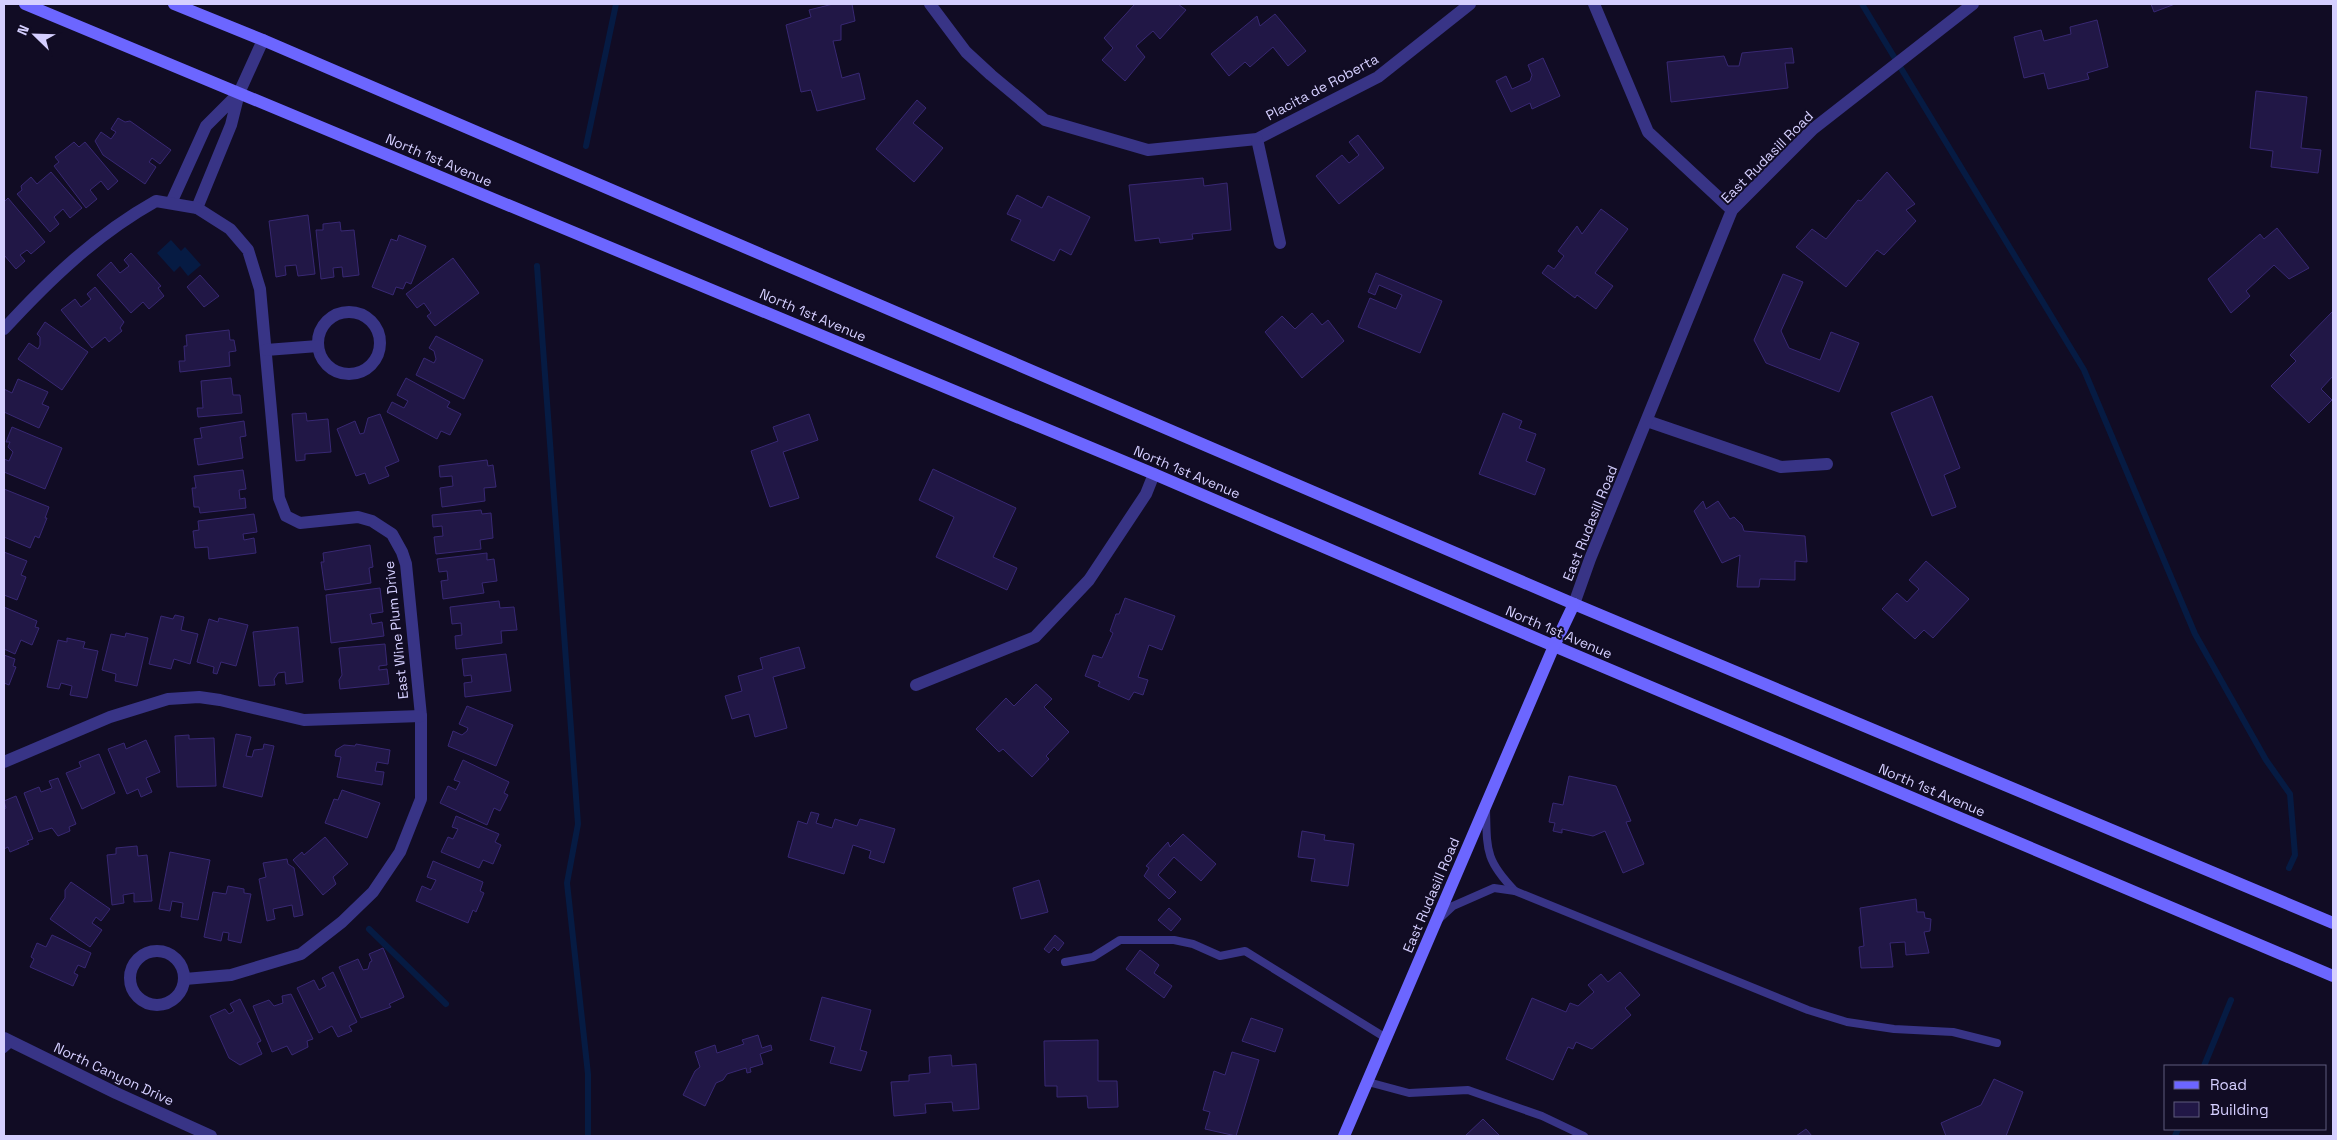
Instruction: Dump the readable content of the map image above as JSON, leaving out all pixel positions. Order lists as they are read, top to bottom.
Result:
{
  "streets": {
    "main road": ["East Rudasill Road", "North 1st Avenue"],
    "street": ["Placita de Roberta", "East Wine Plum Drive", "North Canyon Drive"]
  },
  "crossings": [
    ["East Rudasill Road", "North 1st Avenue"]
  ],
  "legend": ["Road", "Building"],
  "north": "top left"
}
